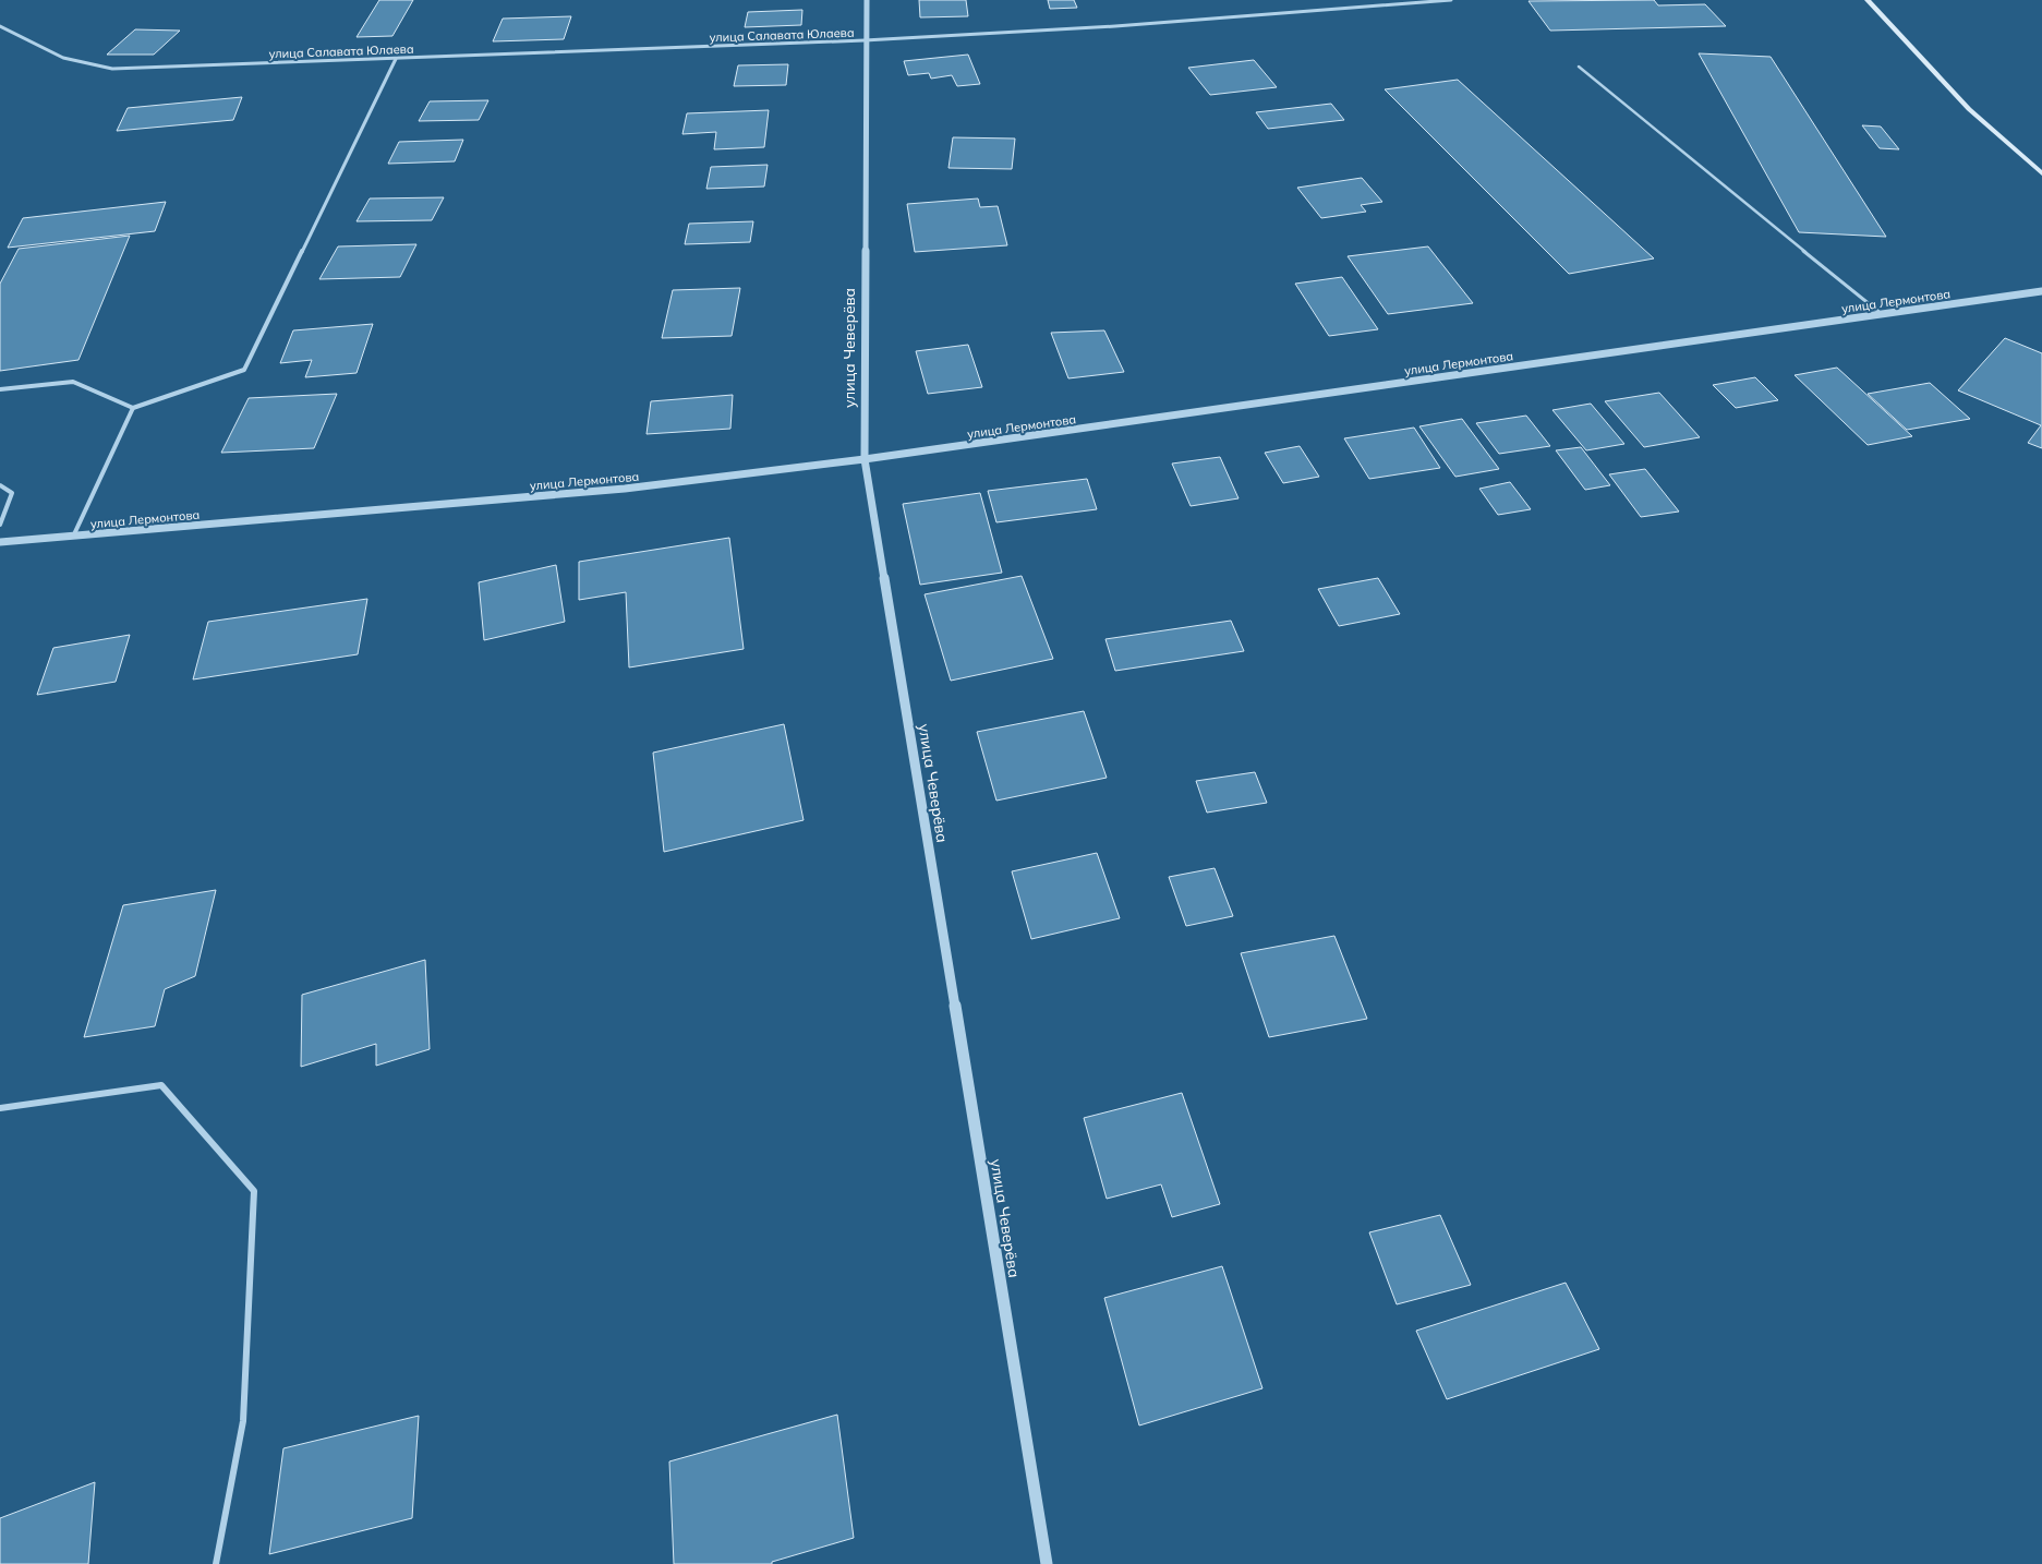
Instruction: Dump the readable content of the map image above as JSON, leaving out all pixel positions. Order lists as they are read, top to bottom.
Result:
{
  "streets": {
    "street": ["улица Салавата Юлаева", "улица Лермонтова", "улица Чеверёва"]
  },
  "crossings": [
    ["улица Салавата Юлаева", "улица Чеверёва"],
    ["улица Лермонтова", "улица Чеверёва"]
  ]
}
